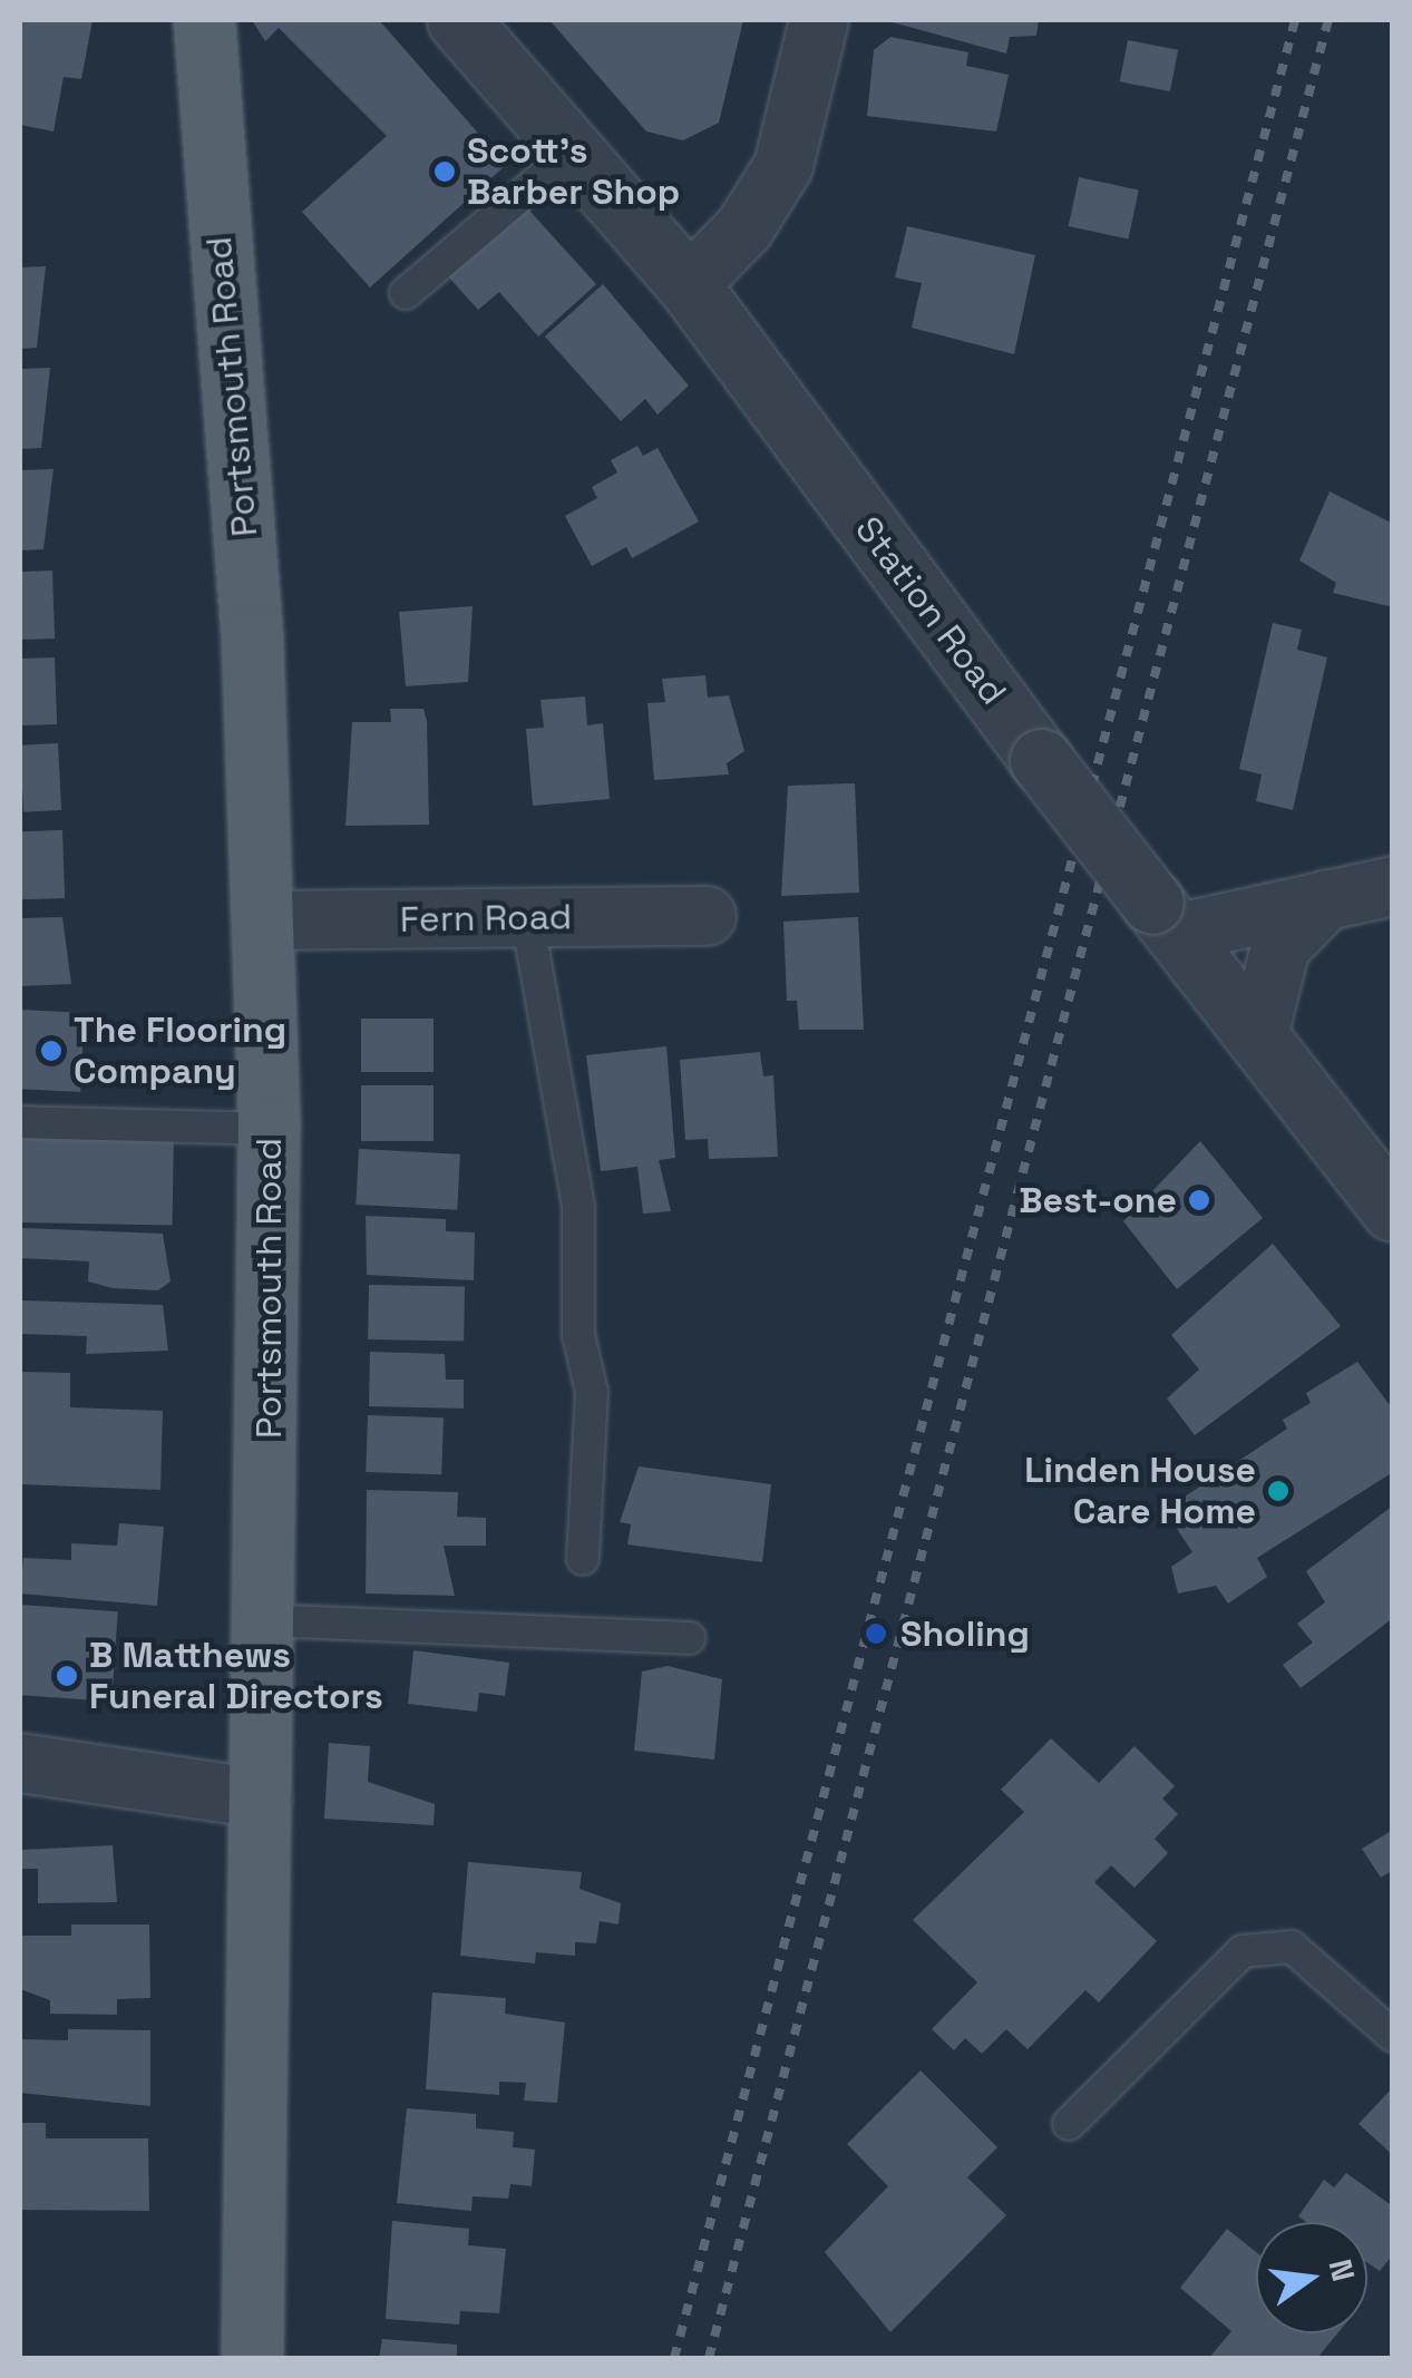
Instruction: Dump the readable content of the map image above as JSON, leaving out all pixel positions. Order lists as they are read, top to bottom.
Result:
{
  "streets": {
    "main road": ["Portsmouth Road"],
    "street": ["Station Road", "Fern Road"]
  },
  "crossings": [
    ["Portsmouth Road", "Fern Road"]
  ],
  "places": [
    "Scott's Barber Shop",
    "The Flooring Company",
    "Best-one",
    "Linden House Care Home",
    "Sholing",
    "B Matthews Funeral Directors"
  ],
  "north": "right"
}
